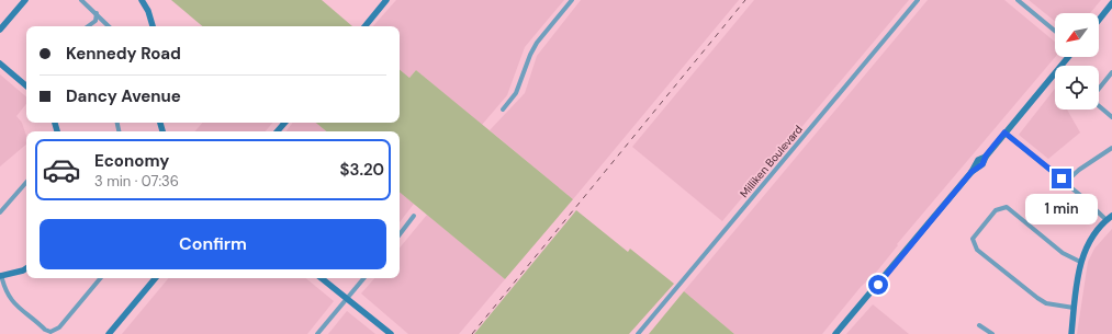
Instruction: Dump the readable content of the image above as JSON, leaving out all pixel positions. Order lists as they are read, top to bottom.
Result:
{
  "streets": {
    "street": ["Milliken Boulevard"]
  },
  "north": "bottom left",
  "page": {
    "banner": ["Kennedy Road", "Dancy Avenue"],
    "list": [
      {
        "name": "Economy",
        "note": "3 min · 07:36",
        "value": "$3.20"
      }
    ],
    "bubble": "1 min",
    "buttons": "Confirm"
  }
}
